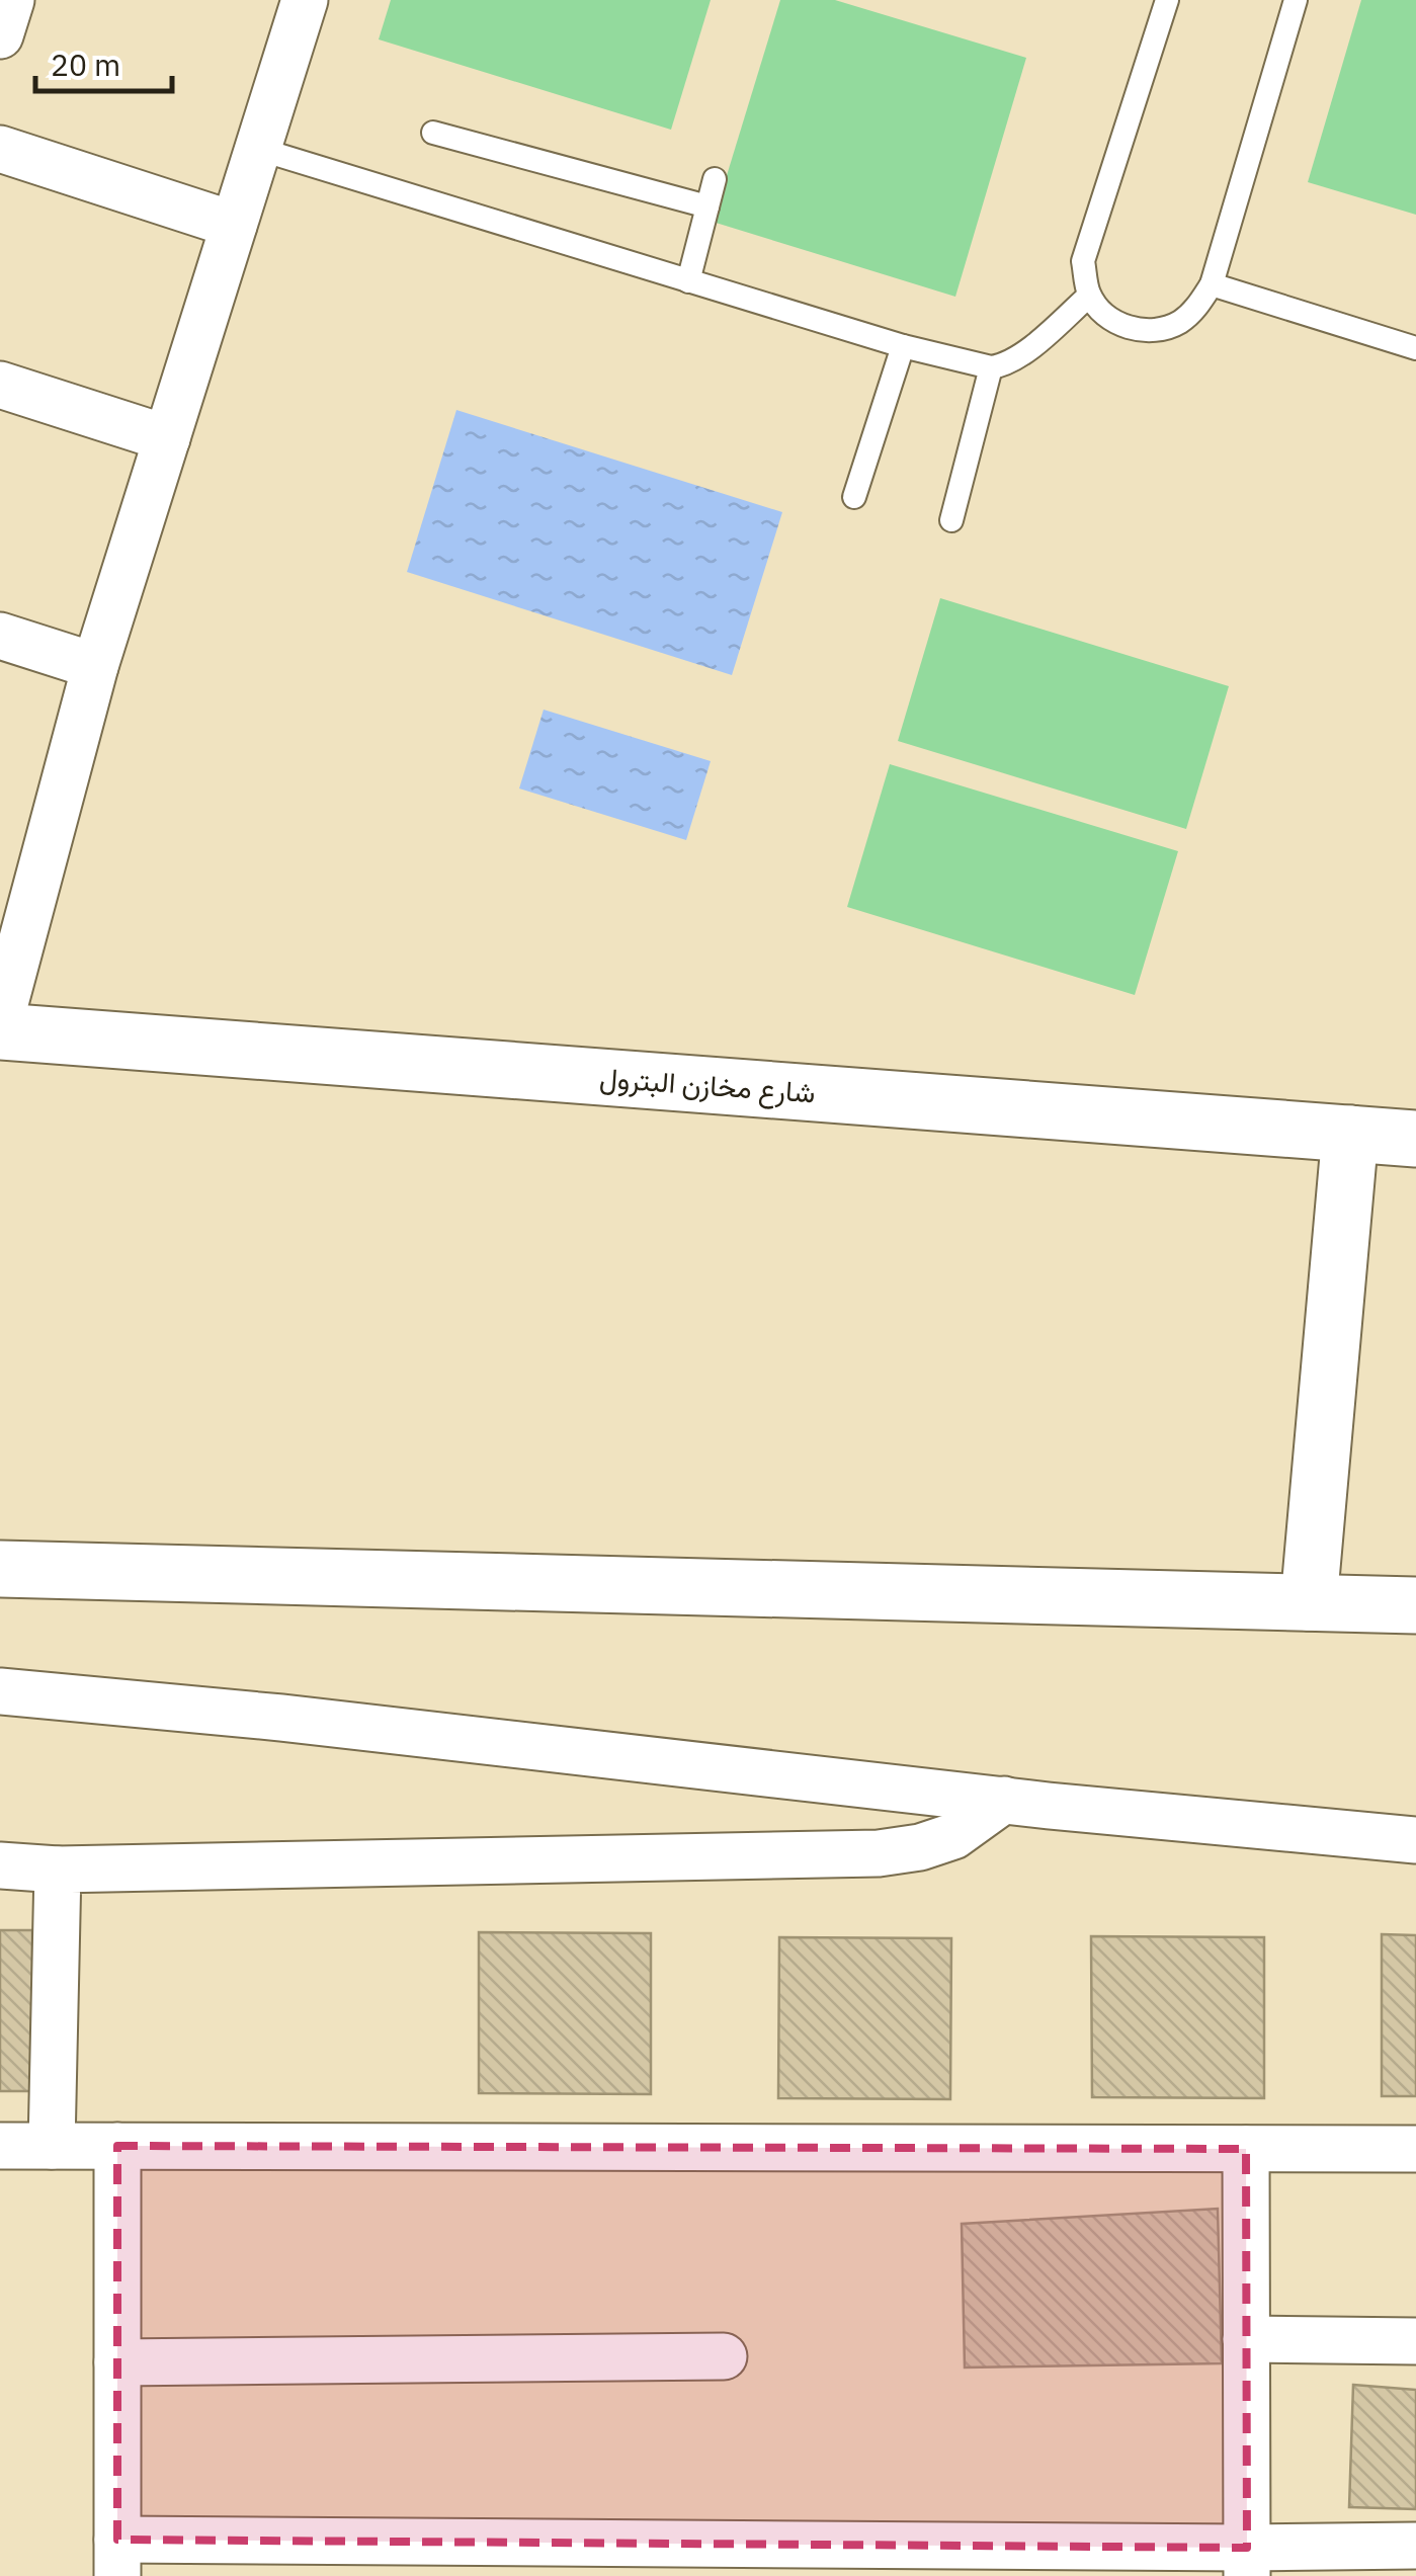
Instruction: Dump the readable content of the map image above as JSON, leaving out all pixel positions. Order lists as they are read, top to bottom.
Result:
{
  "streets": {
    "street": ["شارع مخازن البترول"]
  },
  "scale_bar": "20 m"
}
